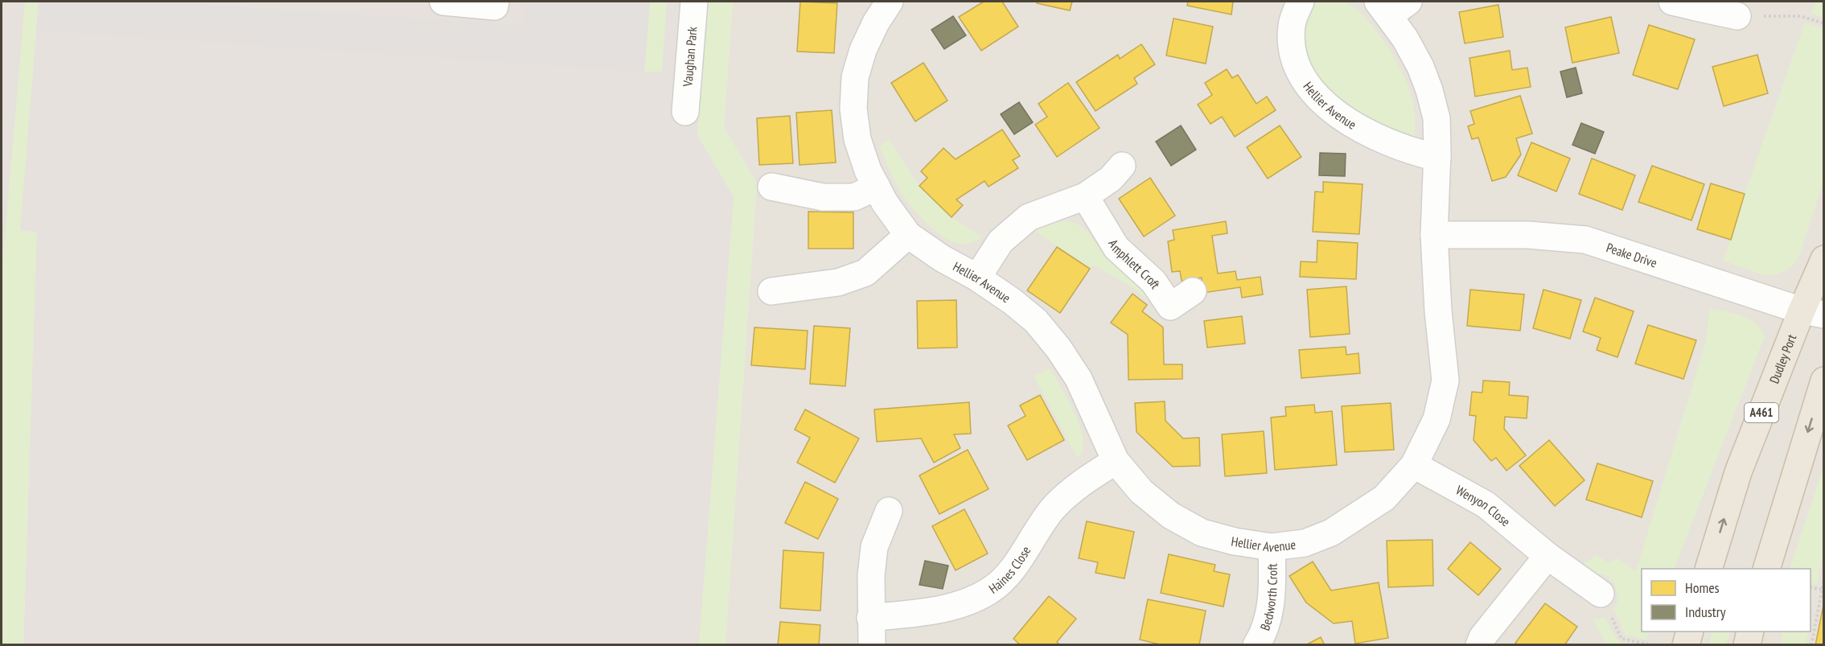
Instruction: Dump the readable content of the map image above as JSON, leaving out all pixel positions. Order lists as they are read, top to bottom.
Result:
{
  "streets": {
    "highway": ["Dudley Port", "A461"],
    "street": [
      "Vaughan Park",
      "Hellier Avenue",
      "Peake Drive",
      "Amphlett Croft",
      "Wenyon Close",
      "Haines Close",
      "Bedworth Croft"
    ]
  },
  "crossings": [
    ["Hellier Avenue", "Peake Drive"],
    ["Hellier Avenue", "Wenyon Close"],
    ["Hellier Avenue", "Haines Close"],
    ["Hellier Avenue", "Bedworth Croft"],
    ["Peake Drive", "Dudley Port"]
  ],
  "legend": ["Homes", "Industry"]
}
